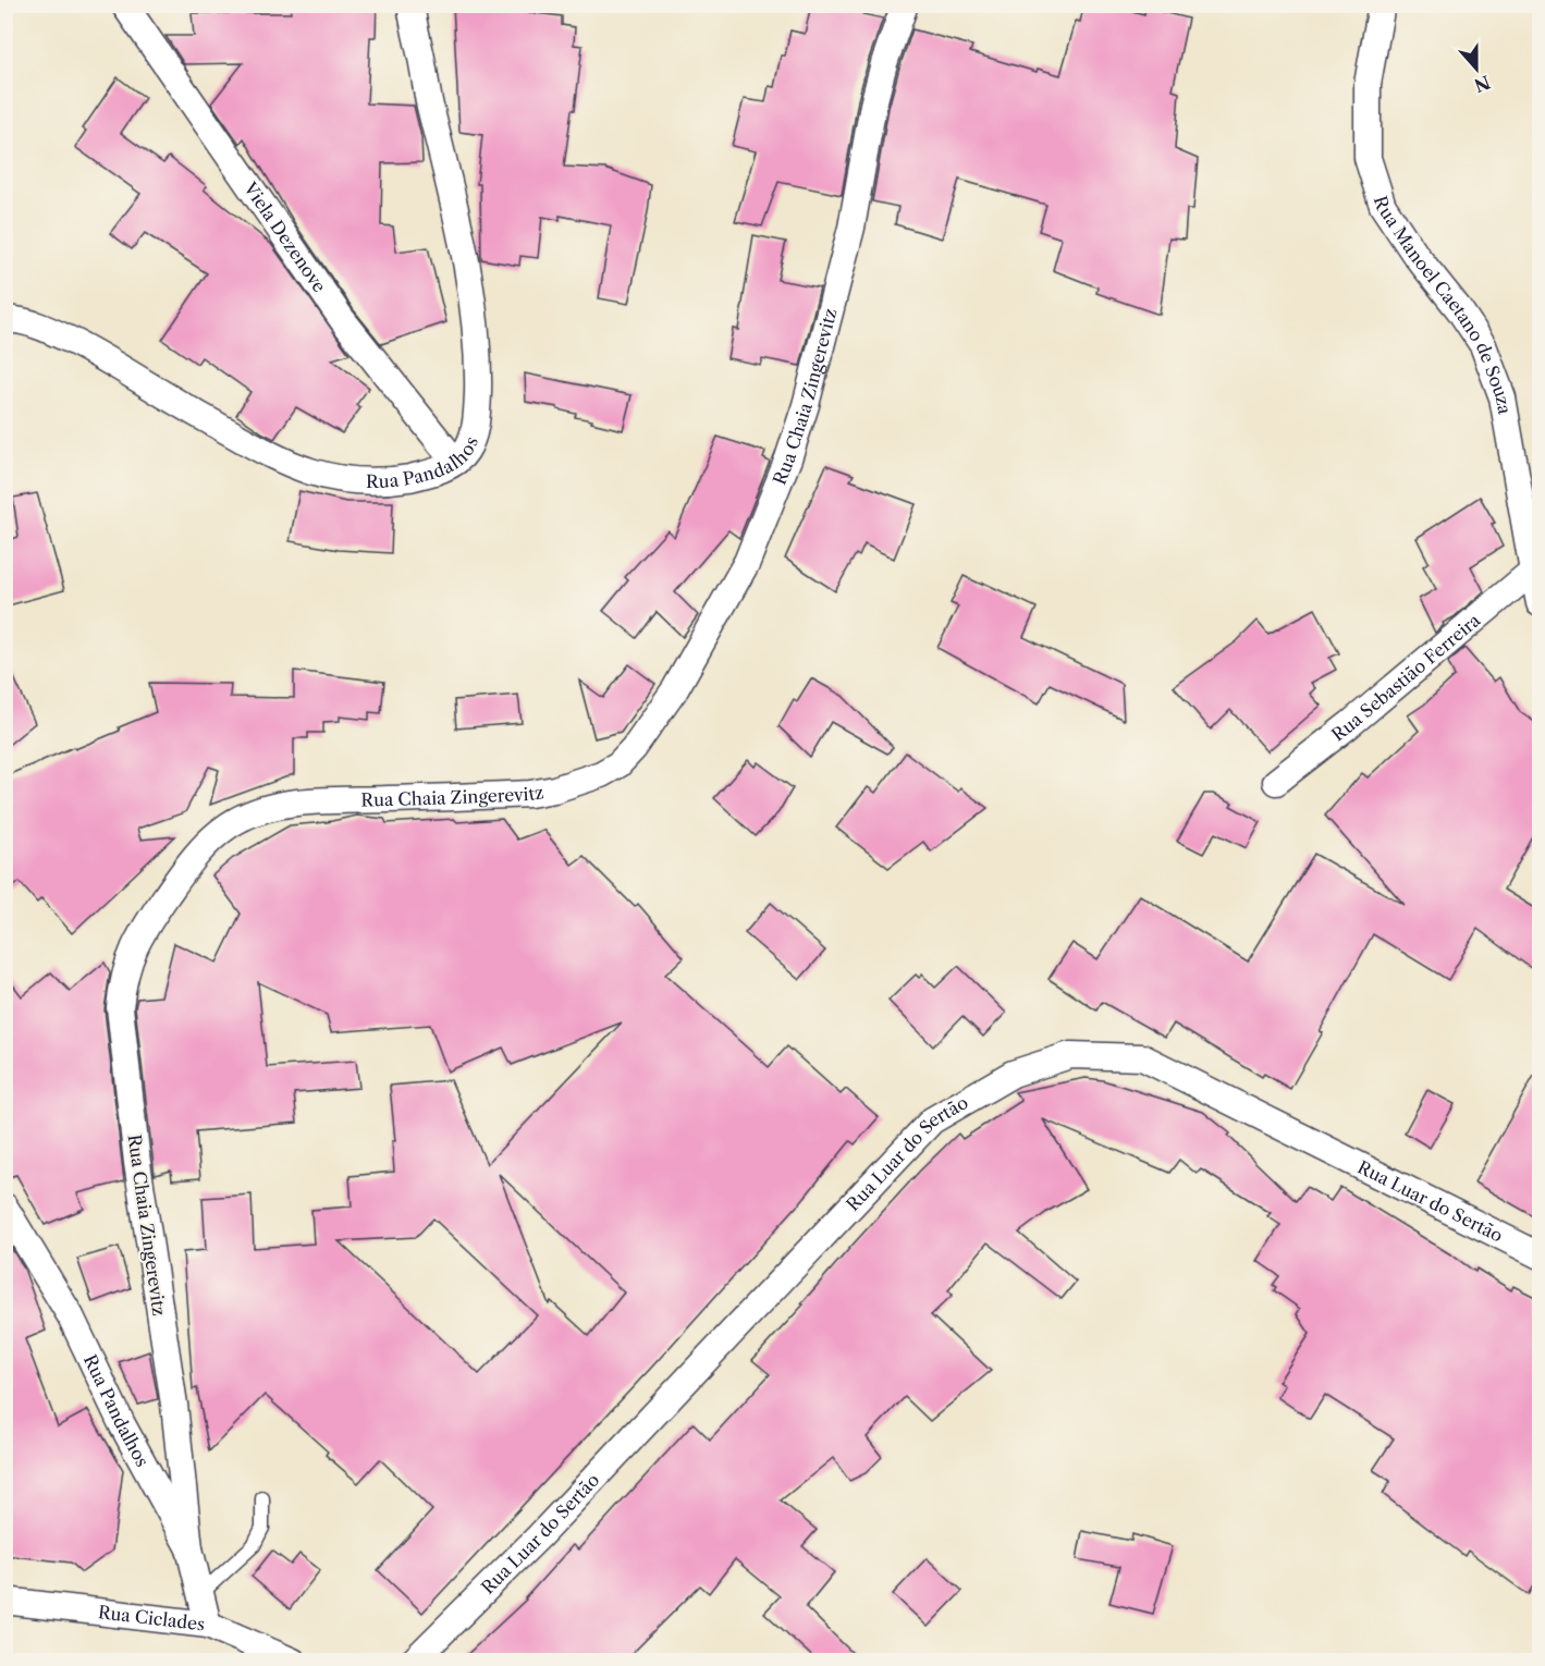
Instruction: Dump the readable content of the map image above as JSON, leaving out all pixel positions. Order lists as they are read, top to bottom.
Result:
{
  "streets": {
    "street": [
      "Viela Dezenove",
      "Rua Manoel Caetano de Souza",
      "Rua Chaia Zingerevitz",
      "Rua Pandalhos",
      "Rua Sebastião Ferreira",
      "Rua Luar do Sertão",
      "Rua Ciclades"
    ]
  },
  "crossings": [
    ["Viela Dezenove", "Rua Pandalhos"],
    ["Rua Manoel Caetano de Souza", "Rua Sebastião Ferreira"],
    ["Rua Chaia Zingerevitz", "Rua Pandalhos"],
    ["Rua Pandalhos", "Rua Ciclades"]
  ],
  "north": "bottom"
}
